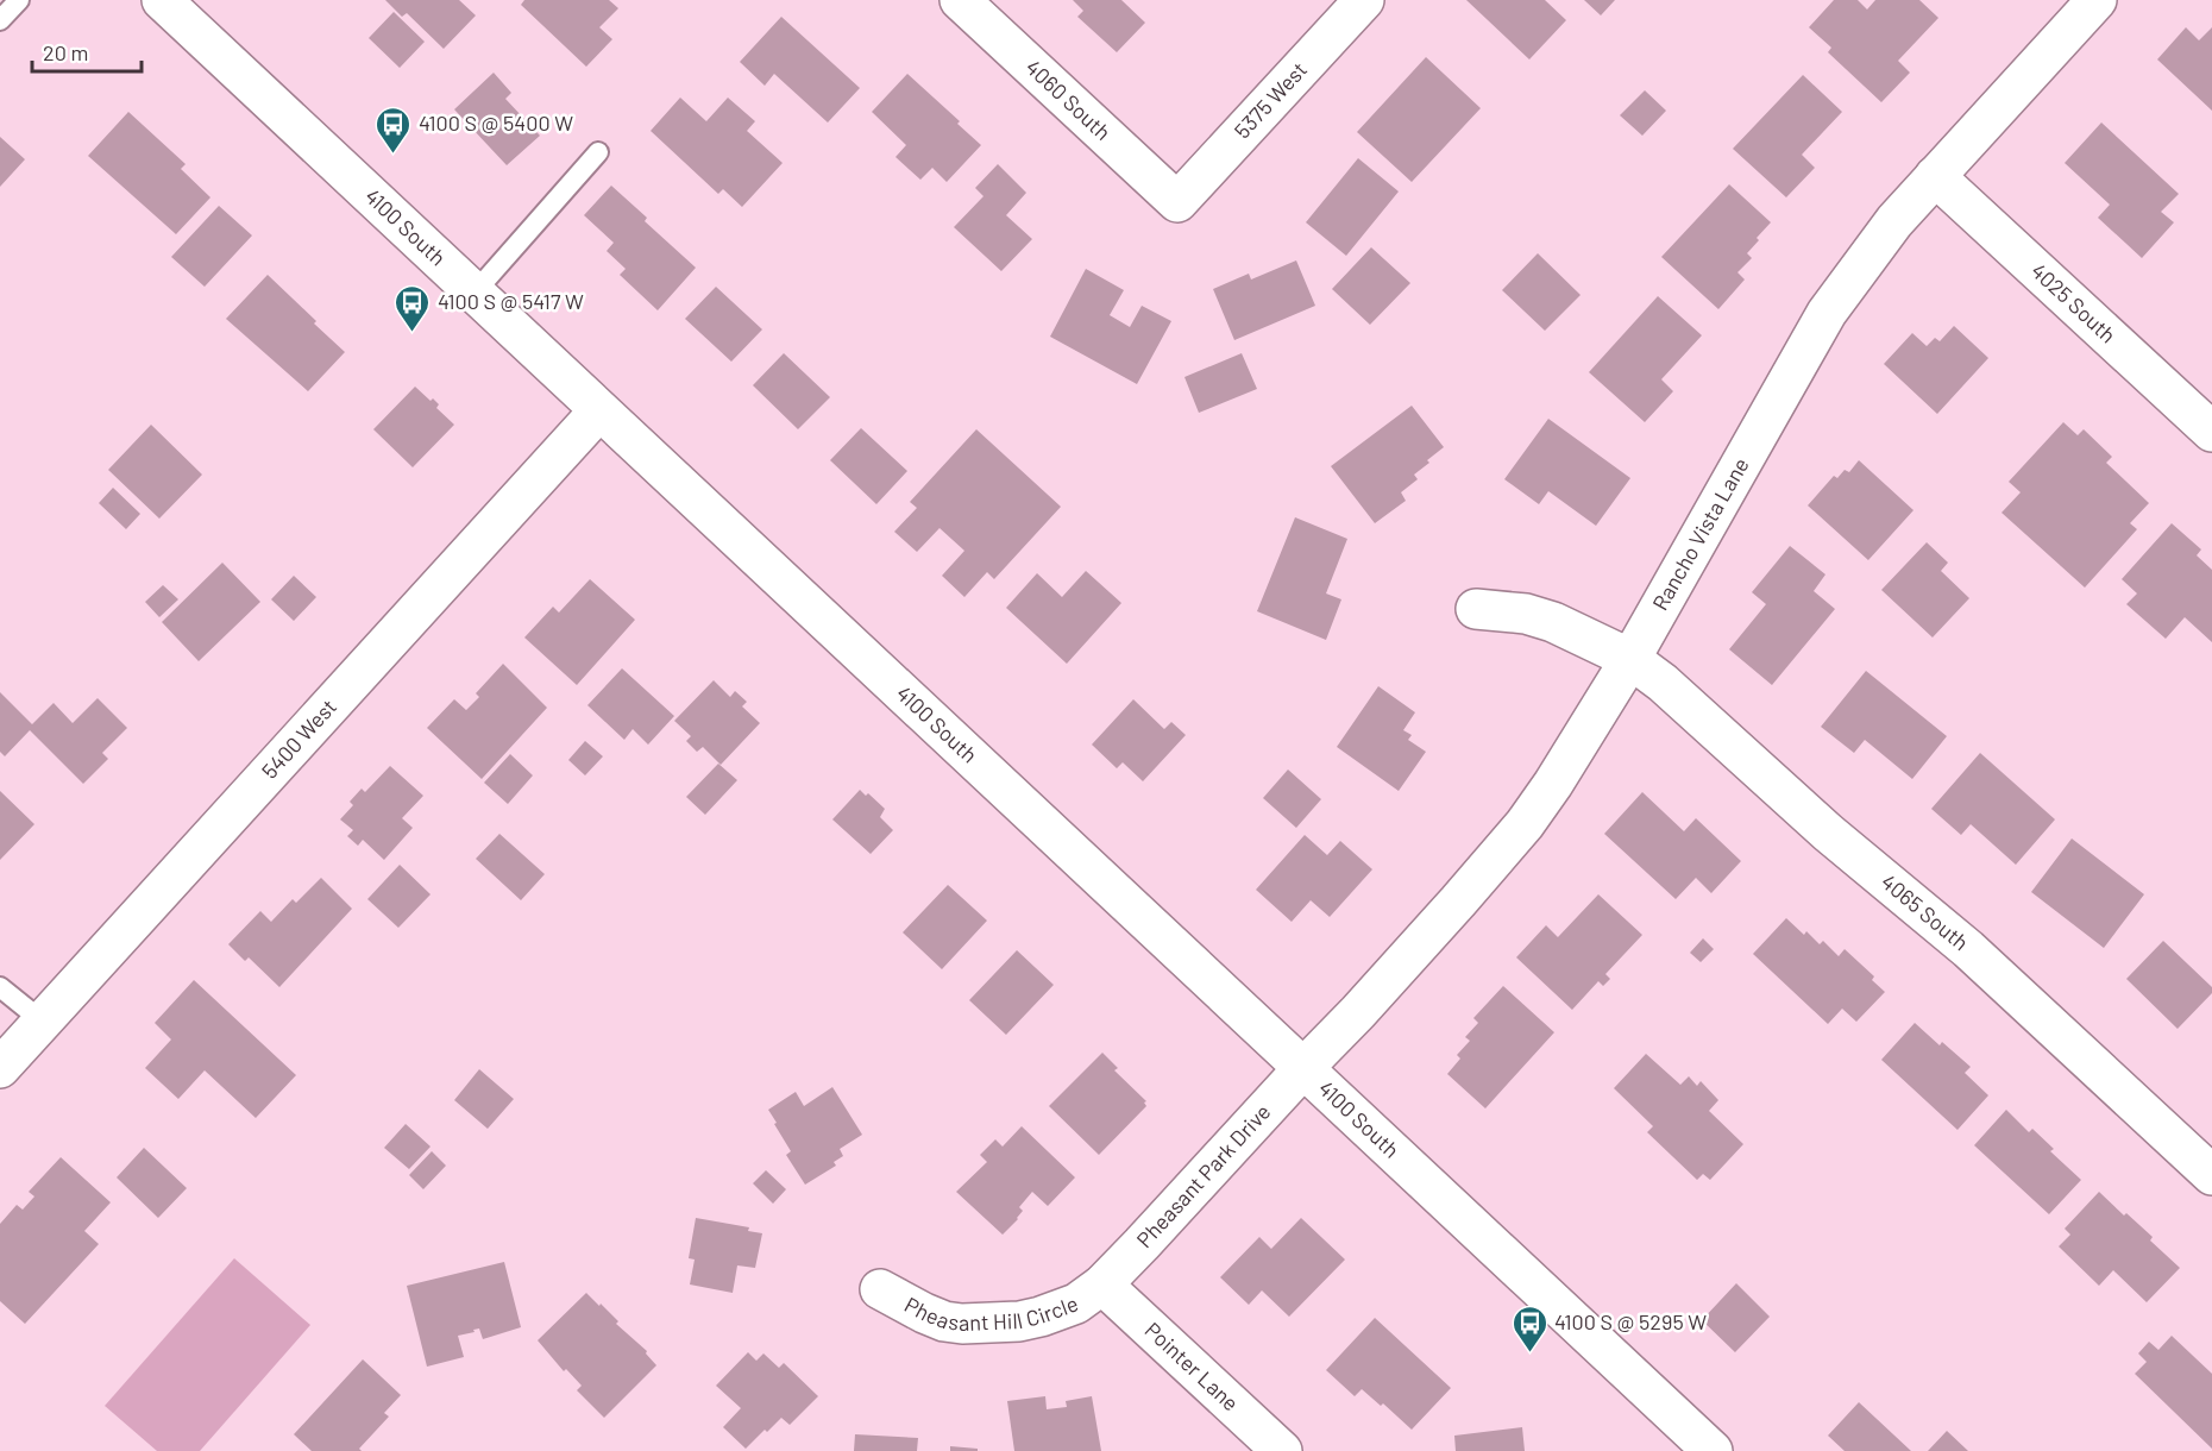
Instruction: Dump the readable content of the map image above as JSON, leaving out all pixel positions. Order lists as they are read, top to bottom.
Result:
{
  "streets": {
    "street": [
      "4060 South",
      "5375 West",
      "4100 South",
      "4025 South",
      "Rancho Vista Lane",
      "5400 West",
      "4065 South",
      "Pheasant Park Drive",
      "Pheasant Hill Circle",
      "Pointer Lane"
    ]
  },
  "crossings": [
    ["4060 South", "5375 West"],
    ["4100 South", "Rancho Vista Lane"],
    ["4100 South", "5400 West"],
    ["4100 South", "Pheasant Park Drive"],
    ["4025 South", "Rancho Vista Lane"],
    ["Rancho Vista Lane", "4065 South"],
    ["Rancho Vista Lane", "Pheasant Park Drive"],
    ["Pheasant Park Drive", "Pheasant Hill Circle"],
    ["Pheasant Park Drive", "Pointer Lane"],
    ["Pheasant Hill Circle", "Pointer Lane"]
  ],
  "places": {
    "bus stop": ["4100 S @ 5400 W", "4100 S @ 5417 W", "4100 S @ 5295 W"]
  },
  "scale_bar": "20 m"
}
